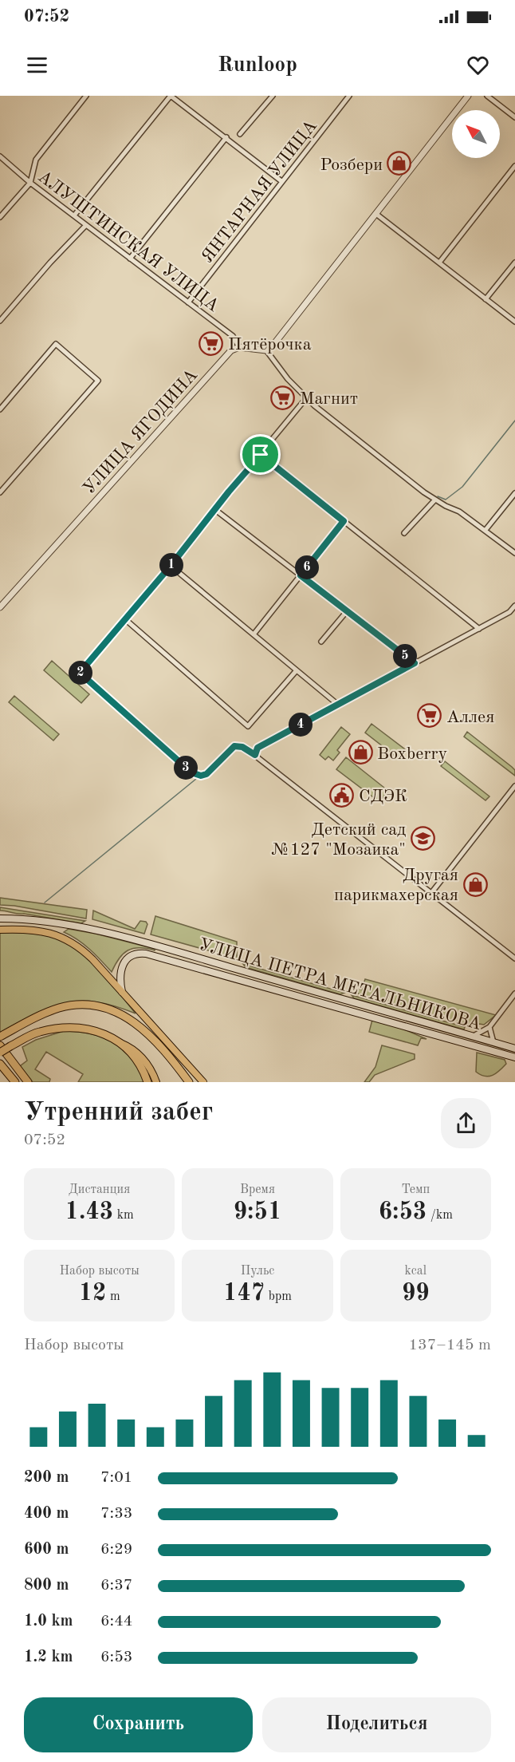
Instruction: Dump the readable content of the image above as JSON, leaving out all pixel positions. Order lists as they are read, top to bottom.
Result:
{
  "streets": {
    "main road": ["УЛИЦА ПЕТРА МЕТАЛЬНИКОВА"],
    "street": ["ЯНТАРНАЯ УЛИЦА", "АЛУШТИНСКАЯ УЛИЦА", "УЛИЦА ЯГОДИНА"]
  },
  "crossings": [
    ["ЯНТАРНАЯ УЛИЦА", "АЛУШТИНСКАЯ УЛИЦА"],
    ["АЛУШТИНСКАЯ УЛИЦА", "УЛИЦА ЯГОДИНА"]
  ],
  "places": {
    "shop": ["Розбери", "Boxberry", "Другая парикмахерская"],
    "supermarket": ["Пятёрочка", "Магнит", "Аллея"],
    "public building": ["СДЭК"],
    "school or university": ["Детский сад №127 \"Мозаика\""]
  },
  "north": "top left",
  "page": {
    "status": "07:52",
    "header": "Runloop",
    "pins": [
      "1",
      "6",
      "5",
      "2",
      "4",
      "3"
    ],
    "heading": ["Утренний забег", "07:52"],
    "stats": [
      ["Дистанция", "1.43 km"],
      ["Время", "9:51"],
      ["Темп", "6:53 /km"],
      ["Набор высоты", "12 m"],
      ["Пульс", "147 bpm"],
      ["kcal", "99"]
    ],
    "chart": ["Набор высоты", "137–145 m"],
    "list": [
      {
        "name": "200 m",
        "note": "7:01"
      },
      {
        "name": "400 m",
        "note": "7:33"
      },
      {
        "name": "600 m",
        "note": "6:29"
      },
      {
        "name": "800 m",
        "note": "6:37"
      },
      {
        "name": "1.0 km",
        "note": "6:44"
      },
      {
        "name": "1.2 km",
        "note": "6:53"
      }
    ],
    "buttons": ["Сохранить", "Поделиться"]
  }
}
